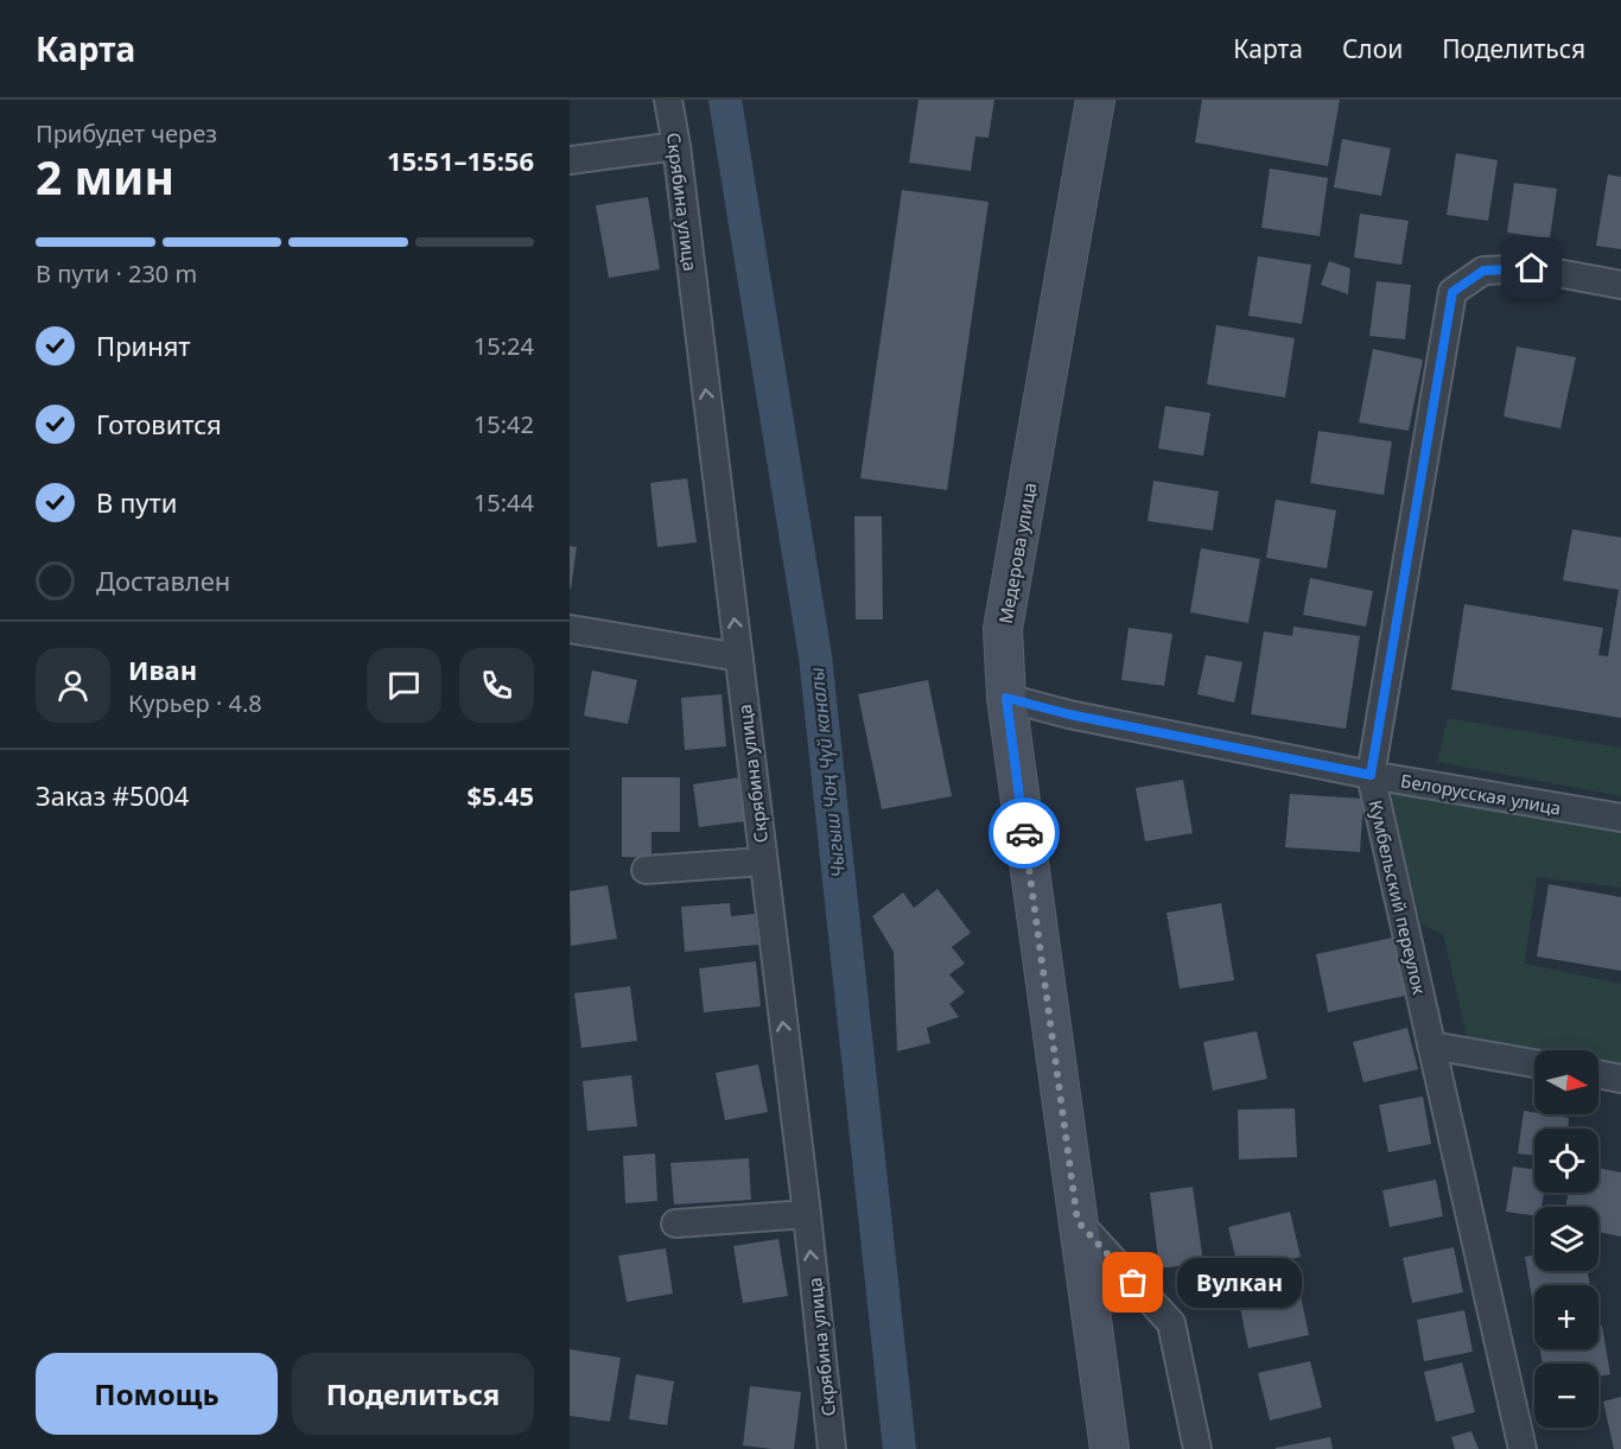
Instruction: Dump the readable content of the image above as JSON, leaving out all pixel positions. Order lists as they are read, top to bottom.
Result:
{
  "streets": {
    "main road": ["Медерова улица"],
    "street": ["Скрябина улица", "Белорусская улица", "Кумбельский переулок"]
  },
  "crossings": [
    ["Медерова улица", "Белорусская улица"],
    ["Белорусская улица", "Кумбельский переулок"]
  ],
  "one_way": ["Скрябина улица"],
  "water": ["Чыгыш Чоң Чүй каналы"],
  "places": ["Вулкан"],
  "north": "right",
  "page": {
    "header": "Карта",
    "nav": ["Карта", "Слои", "Поделиться"],
    "heading": ["2 мин", "Прибудет через", "15:51–15:56"],
    "panel": [
      "Иван",
      "Курьер · 4.8",
      "Заказ #5004",
      "$5.45"
    ],
    "bar": "В пути · 230 m",
    "list": [
      ["Принят", "15:24"],
      ["Готовится", "15:42"],
      ["В пути", "15:44"],
      "Доставлен"
    ],
    "map_buttons": ["+", "−"],
    "bubble": "Вулкан",
    "buttons": ["Помощь", "Поделиться"]
  }
}
